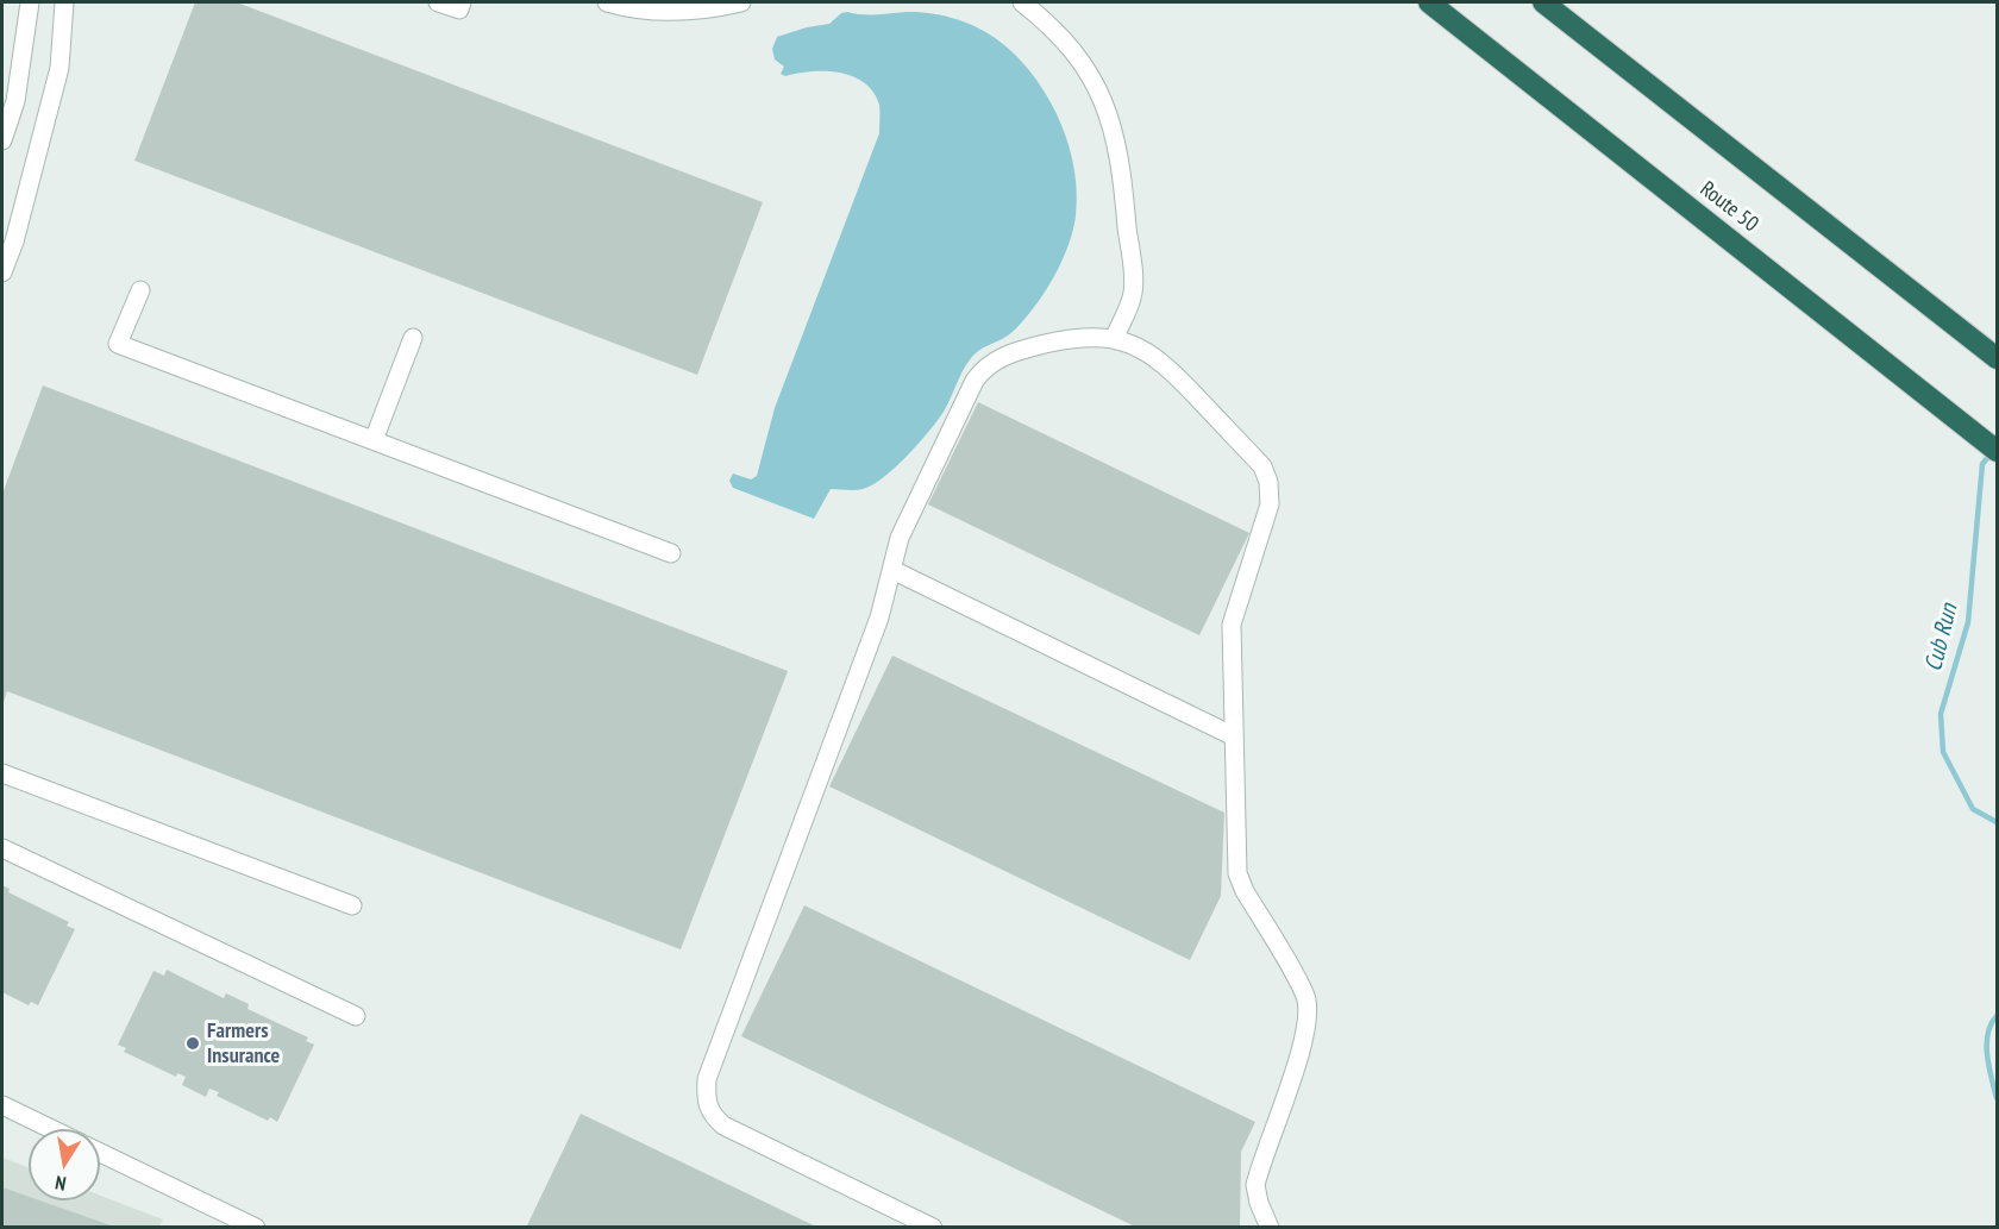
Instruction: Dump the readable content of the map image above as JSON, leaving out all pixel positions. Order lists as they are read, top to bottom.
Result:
{
  "streets": {
    "highway": ["Route 50"]
  },
  "water": ["Cub Run"],
  "places": ["Farmers Insurance"],
  "north": "bottom"
}
